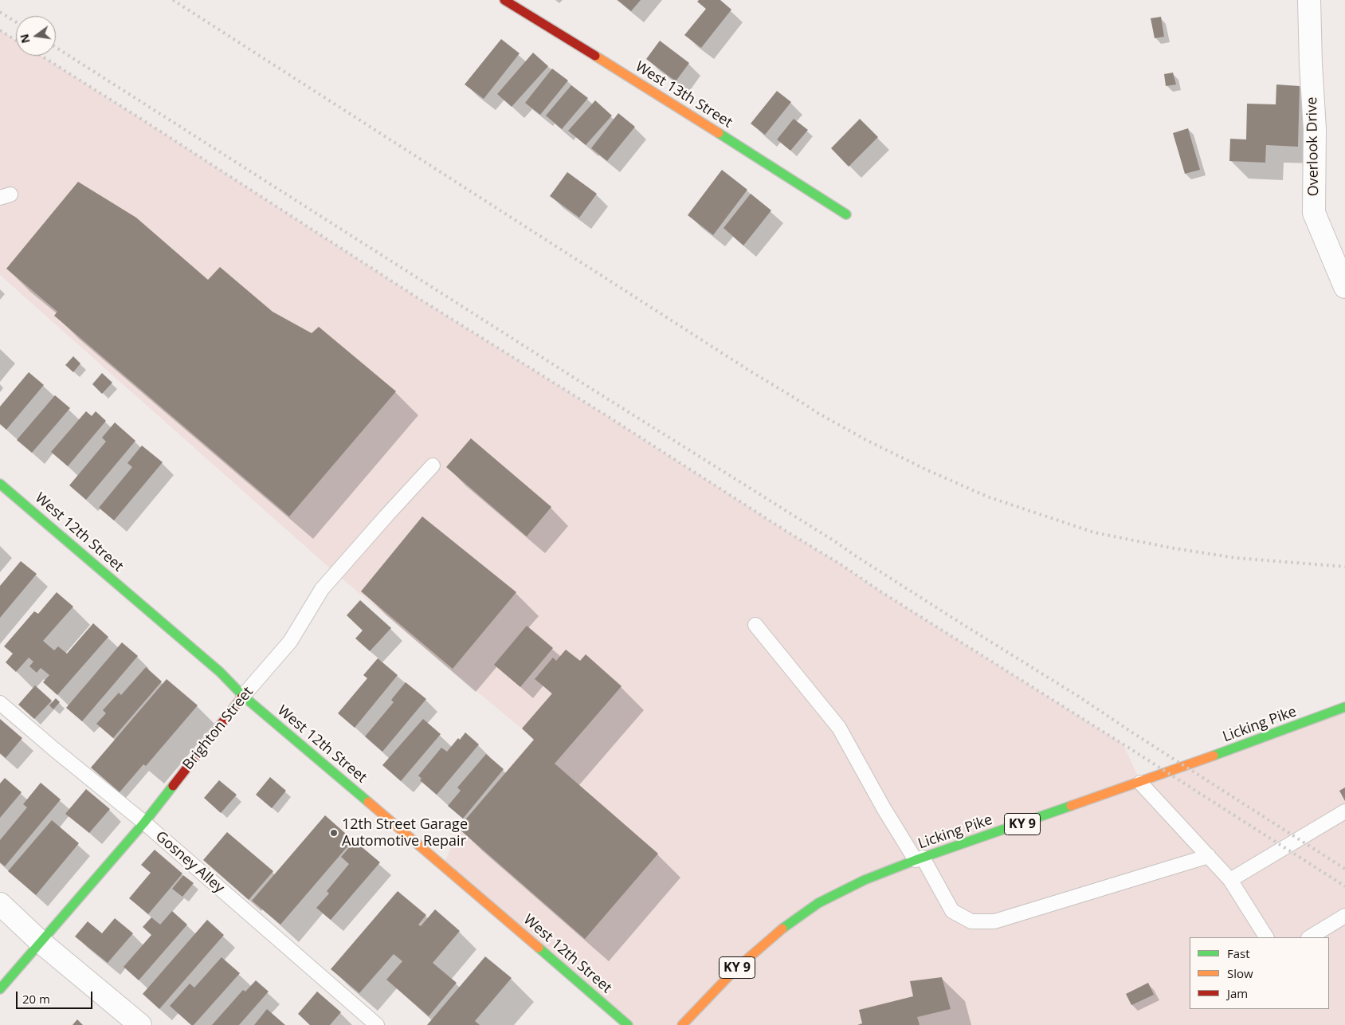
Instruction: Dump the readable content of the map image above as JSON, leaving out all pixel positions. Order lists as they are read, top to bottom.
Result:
{
  "streets": {
    "street": [
      "West 13th Street",
      "Overlook Drive",
      "West 12th Street",
      "Licking Pike",
      "Brighton Street",
      "KY 9"
    ],
    "lane": ["Gosney Alley"]
  },
  "crossings": [
    ["West 12th Street", "Brighton Street"],
    ["Brighton Street", "Gosney Alley"]
  ],
  "places": ["12th Street Garage Automotive Repair"],
  "legend": ["Fast", "Slow", "Jam"],
  "scale_bar": "20 m",
  "north": "left"
}
